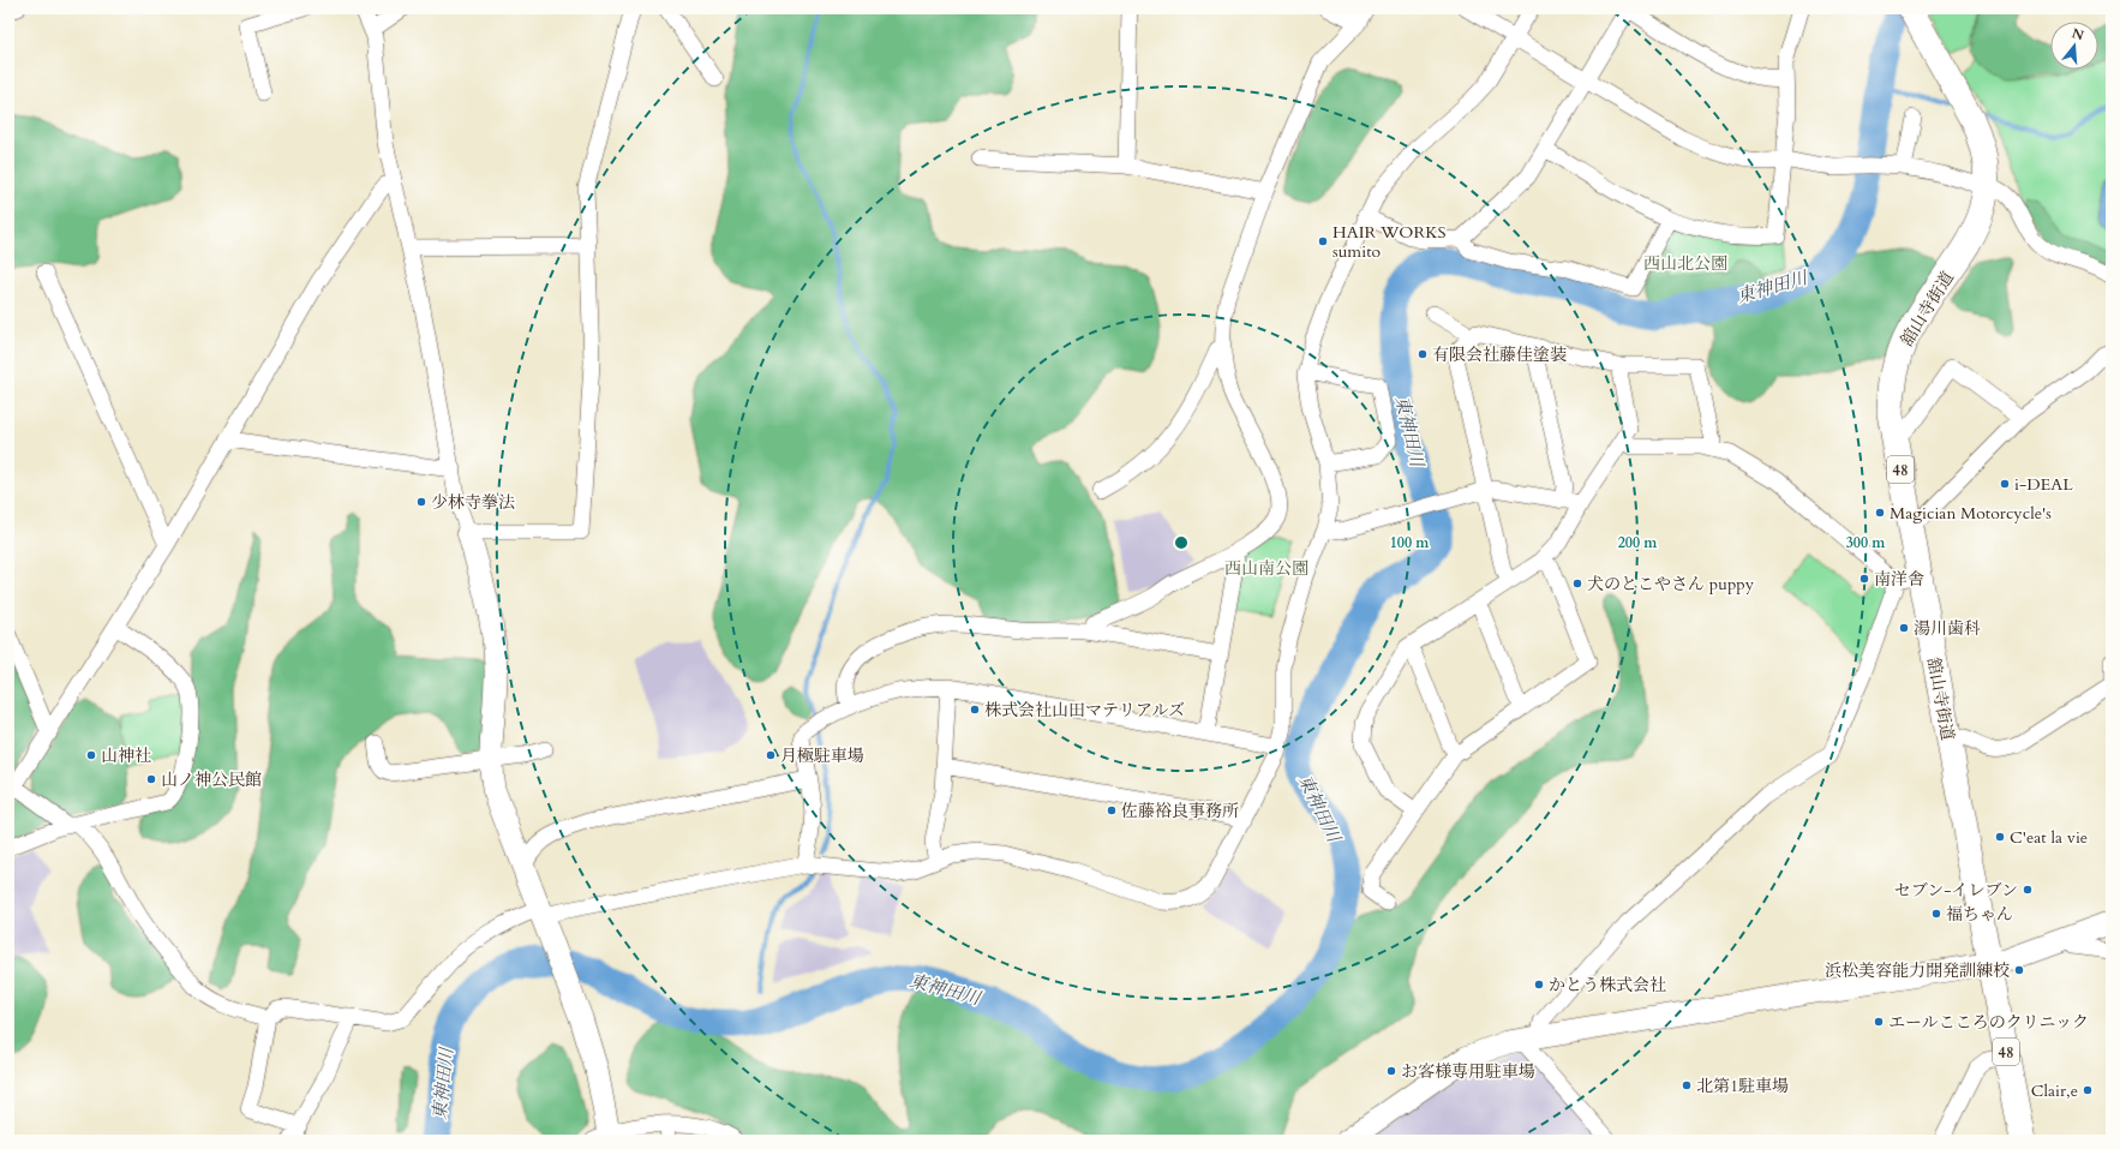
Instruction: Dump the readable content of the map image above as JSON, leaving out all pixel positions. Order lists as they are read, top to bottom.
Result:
{
  "streets": {
    "main road": ["舘山寺街道", "48"]
  },
  "water": ["東神田川"],
  "parks": ["西山北公園", "西山南公園"],
  "places": [
    "HAIR WORKS sumito",
    "有限会社藤佳塗装",
    "i-DEAL",
    "少林寺拳法",
    "Magician Motorcycle's",
    "南洋舎",
    "犬のとこやさん puppy",
    "湯川歯科",
    "株式会社山田マテリアルズ",
    "山神社",
    "月極駐車場",
    "山ノ神公民館",
    "佐藤裕良事務所",
    "C'eat la vie",
    "セブン-イレブン",
    "福ちゃん",
    "浜松美容能力開発訓練校",
    "かとう株式会社",
    "エールこころのクリニック",
    "お客様専用駐車場",
    "北第1駐車場",
    "Clair,e"
  ],
  "north": "top",
  "rings": ["100 m", "200 m", "300 m"]
}
